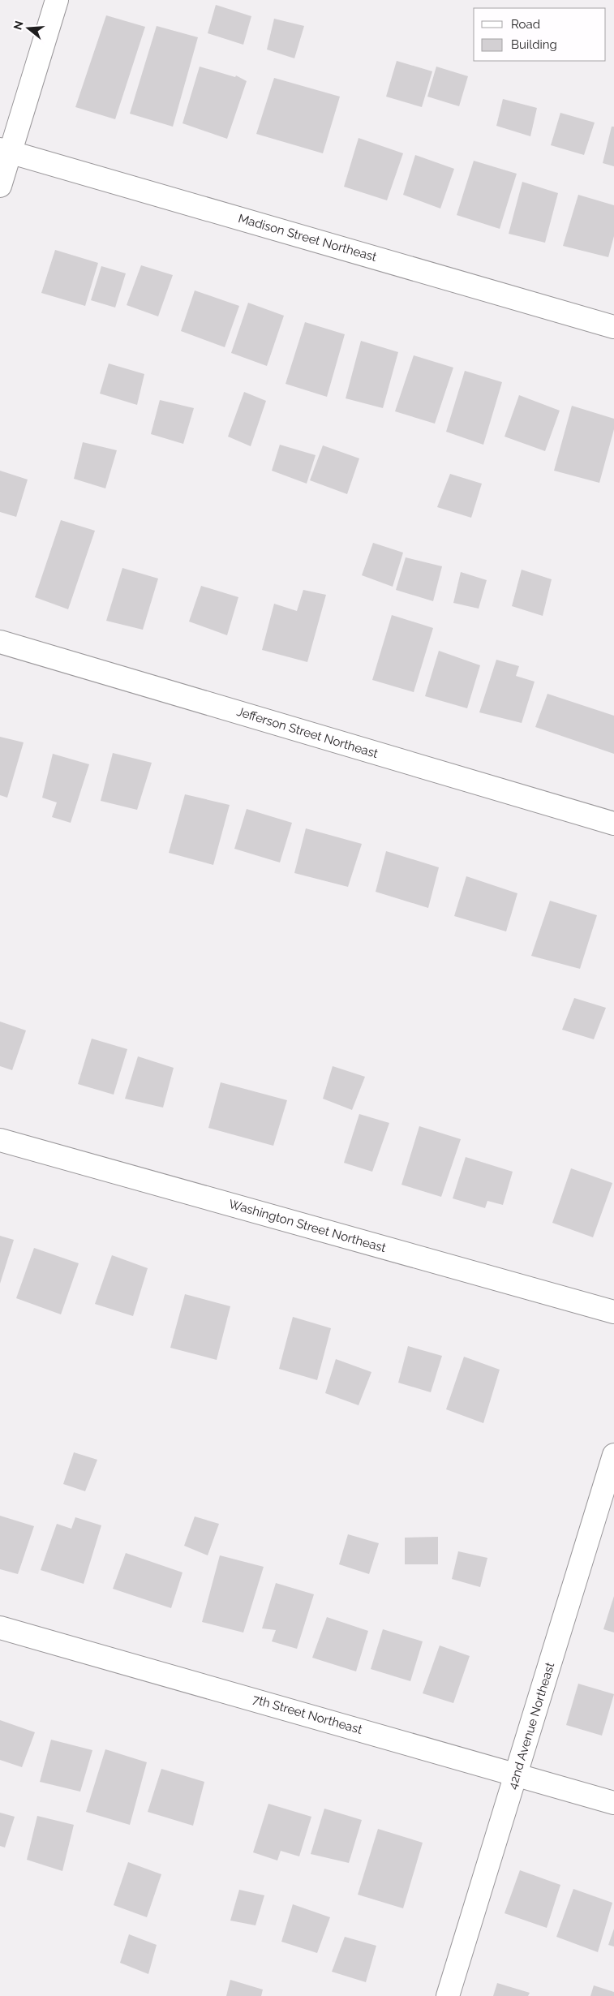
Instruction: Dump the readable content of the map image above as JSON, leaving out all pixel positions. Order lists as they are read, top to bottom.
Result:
{
  "streets": {
    "street": [
      "Madison Street Northeast",
      "Jefferson Street Northeast",
      "Washington Street Northeast",
      "7th Street Northeast",
      "42nd Avenue Northeast"
    ]
  },
  "crossings": [
    ["7th Street Northeast", "42nd Avenue Northeast"]
  ],
  "legend": ["Road", "Building"],
  "north": "left"
}
